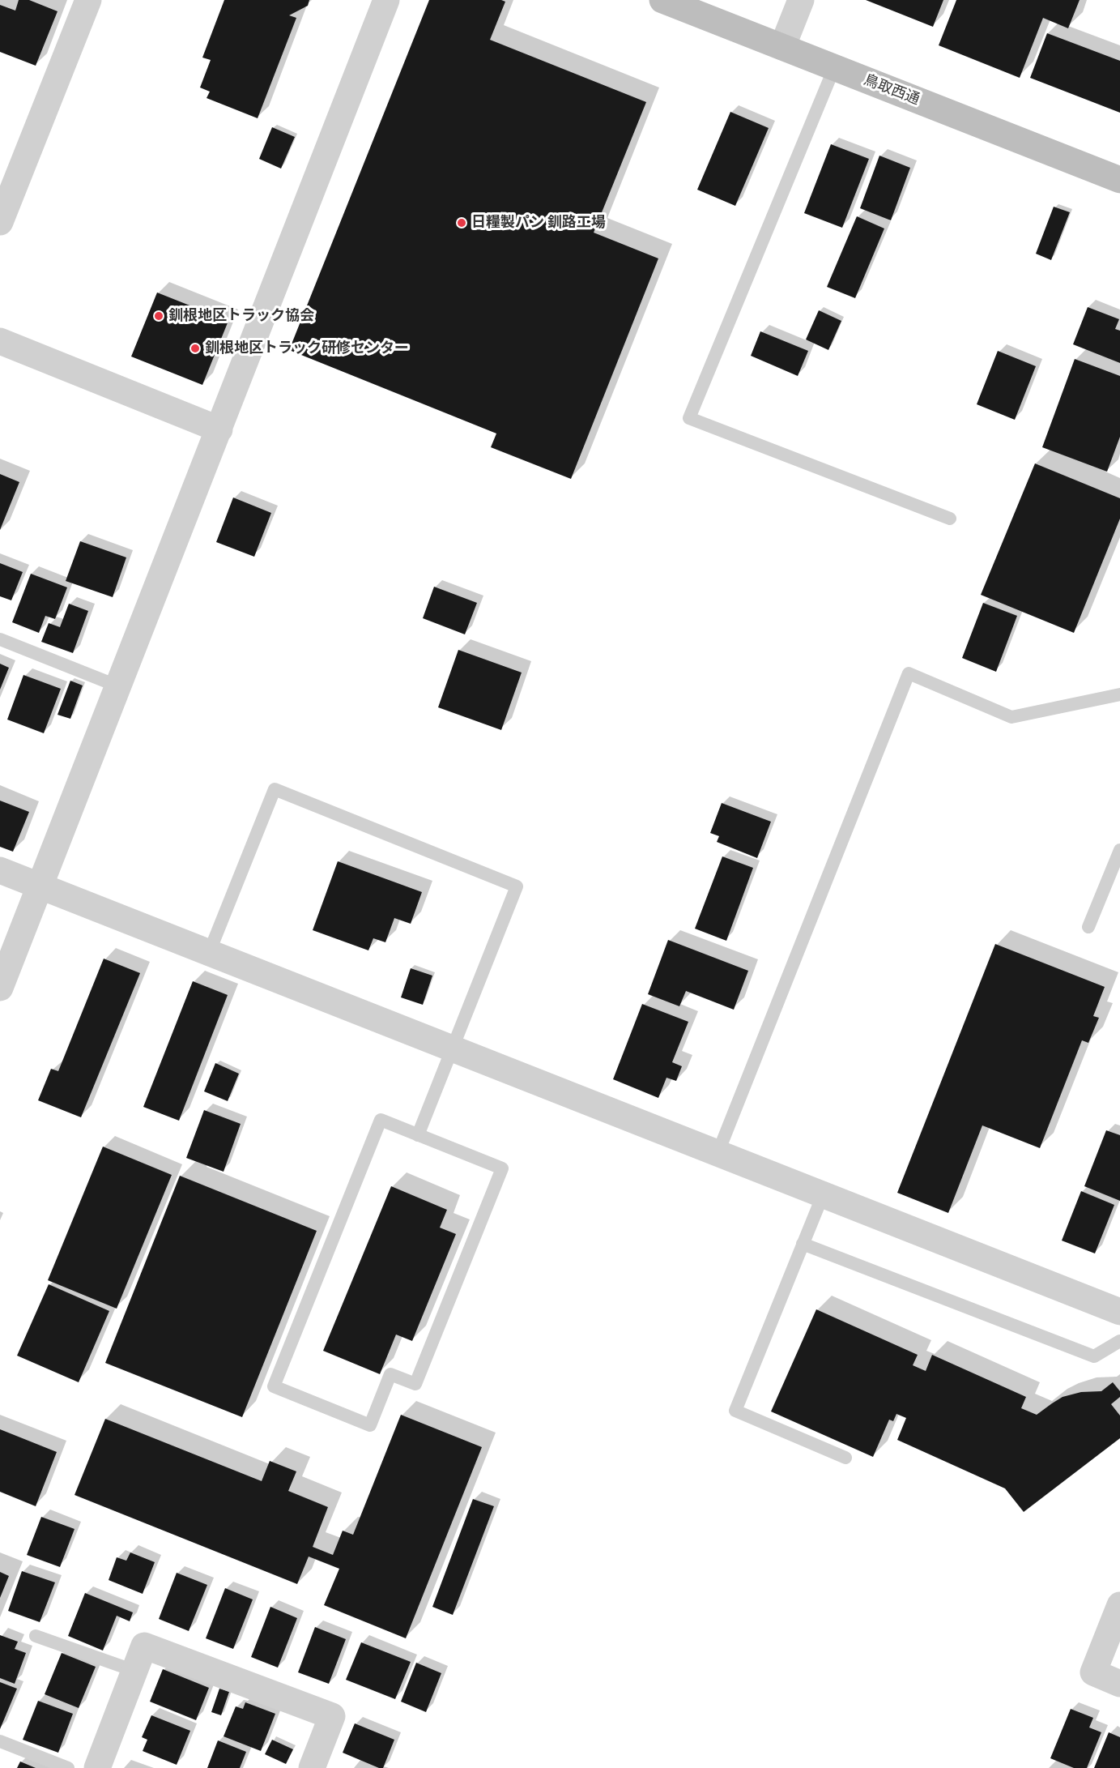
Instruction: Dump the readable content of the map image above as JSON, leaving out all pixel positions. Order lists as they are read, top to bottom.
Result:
{
  "streets": {
    "street": ["鳥取西通"]
  },
  "places": ["日糧製パン 釧路工場", "釧根地区トラック協会", "釧根地区トラック研修センター"]
}
